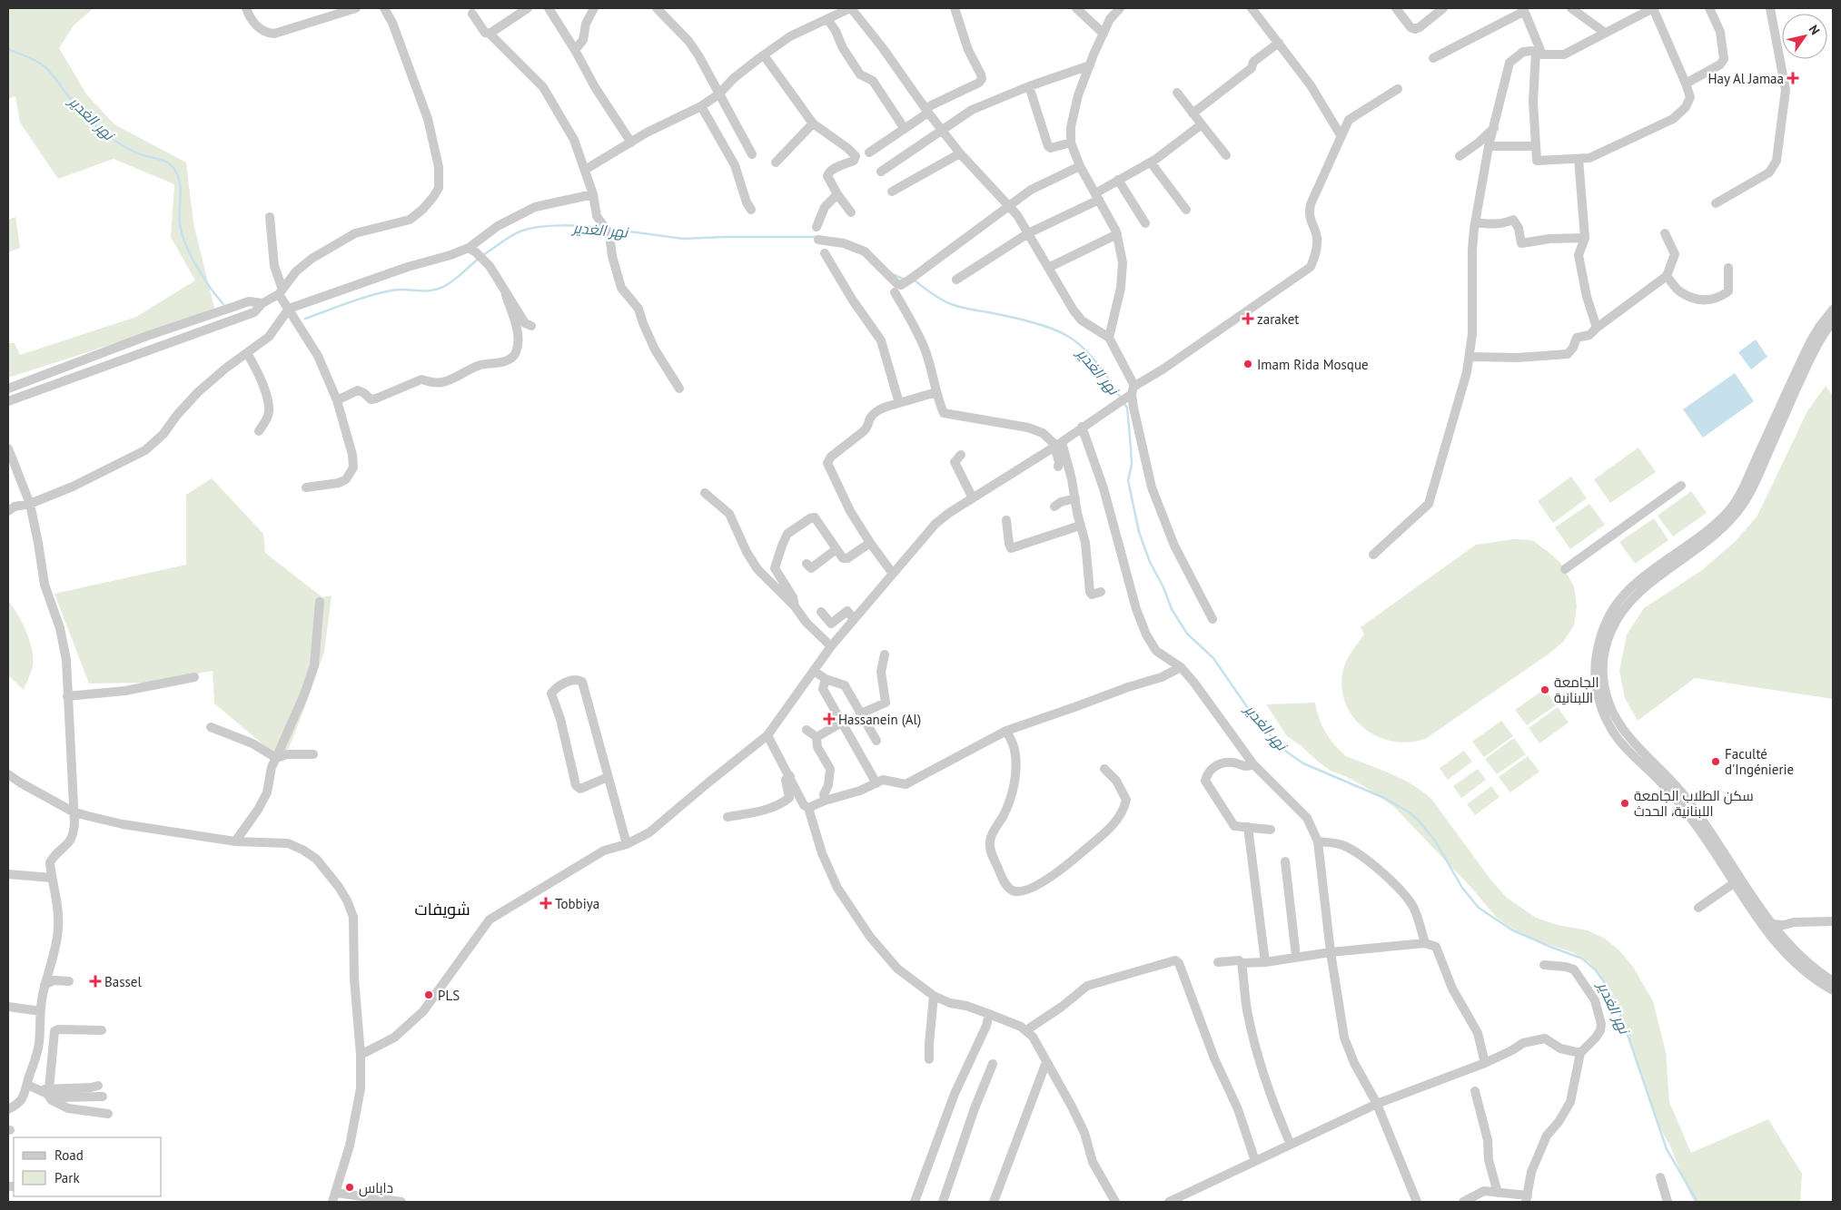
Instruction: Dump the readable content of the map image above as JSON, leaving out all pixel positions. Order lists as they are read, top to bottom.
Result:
{
  "districts": ["شويفات"],
  "water": ["نهر الغدير"],
  "places": {
    "health": [
      "Hay Al Jamaa",
      "zaraket",
      "Hassanein (Al)",
      "Tobbiya",
      "Bassel"
    ],
    "other": [
      "Imam Rida Mosque",
      "الجامعة اللبنانية",
      "Faculté d'Ingénierie",
      "سكن الطلاب الجامعة اللبنانية، الحدث",
      "PLS",
      "داباس"
    ]
  },
  "legend": ["Road", "Park"],
  "north": "top right"
}
